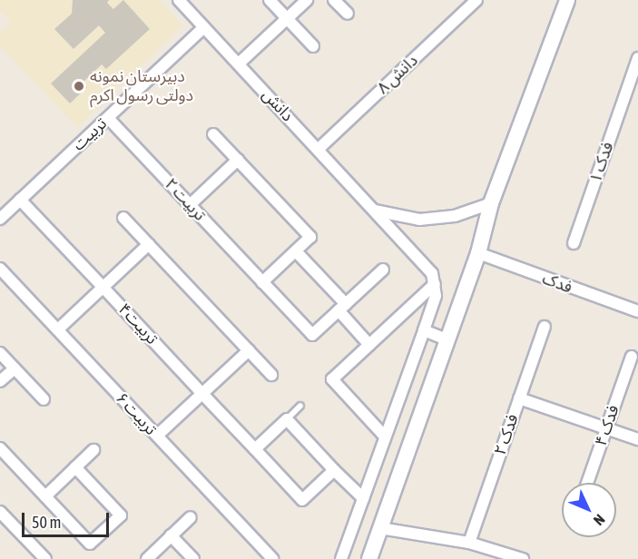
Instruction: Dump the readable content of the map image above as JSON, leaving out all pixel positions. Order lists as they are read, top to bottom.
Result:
{
  "streets": {
    "street": [
      "دانش ۸",
      "دانش",
      "تربیت",
      "فدک ۱",
      "تربیت ۲",
      "فدک",
      "تربیت۴",
      "تربیت ۶",
      "فدک ۴",
      "فدک ۲"
    ]
  },
  "crossings": [
    ["دانش ۸", "دانش"],
    ["دانش", "تربیت"],
    ["تربیت", "تربیت ۲"],
    ["تربیت", "تربیت۴"]
  ],
  "places": ["دبیرستان نمونه دولتی رسول اکرم"],
  "scale_bar": "50 m",
  "north": "bottom right"
}
